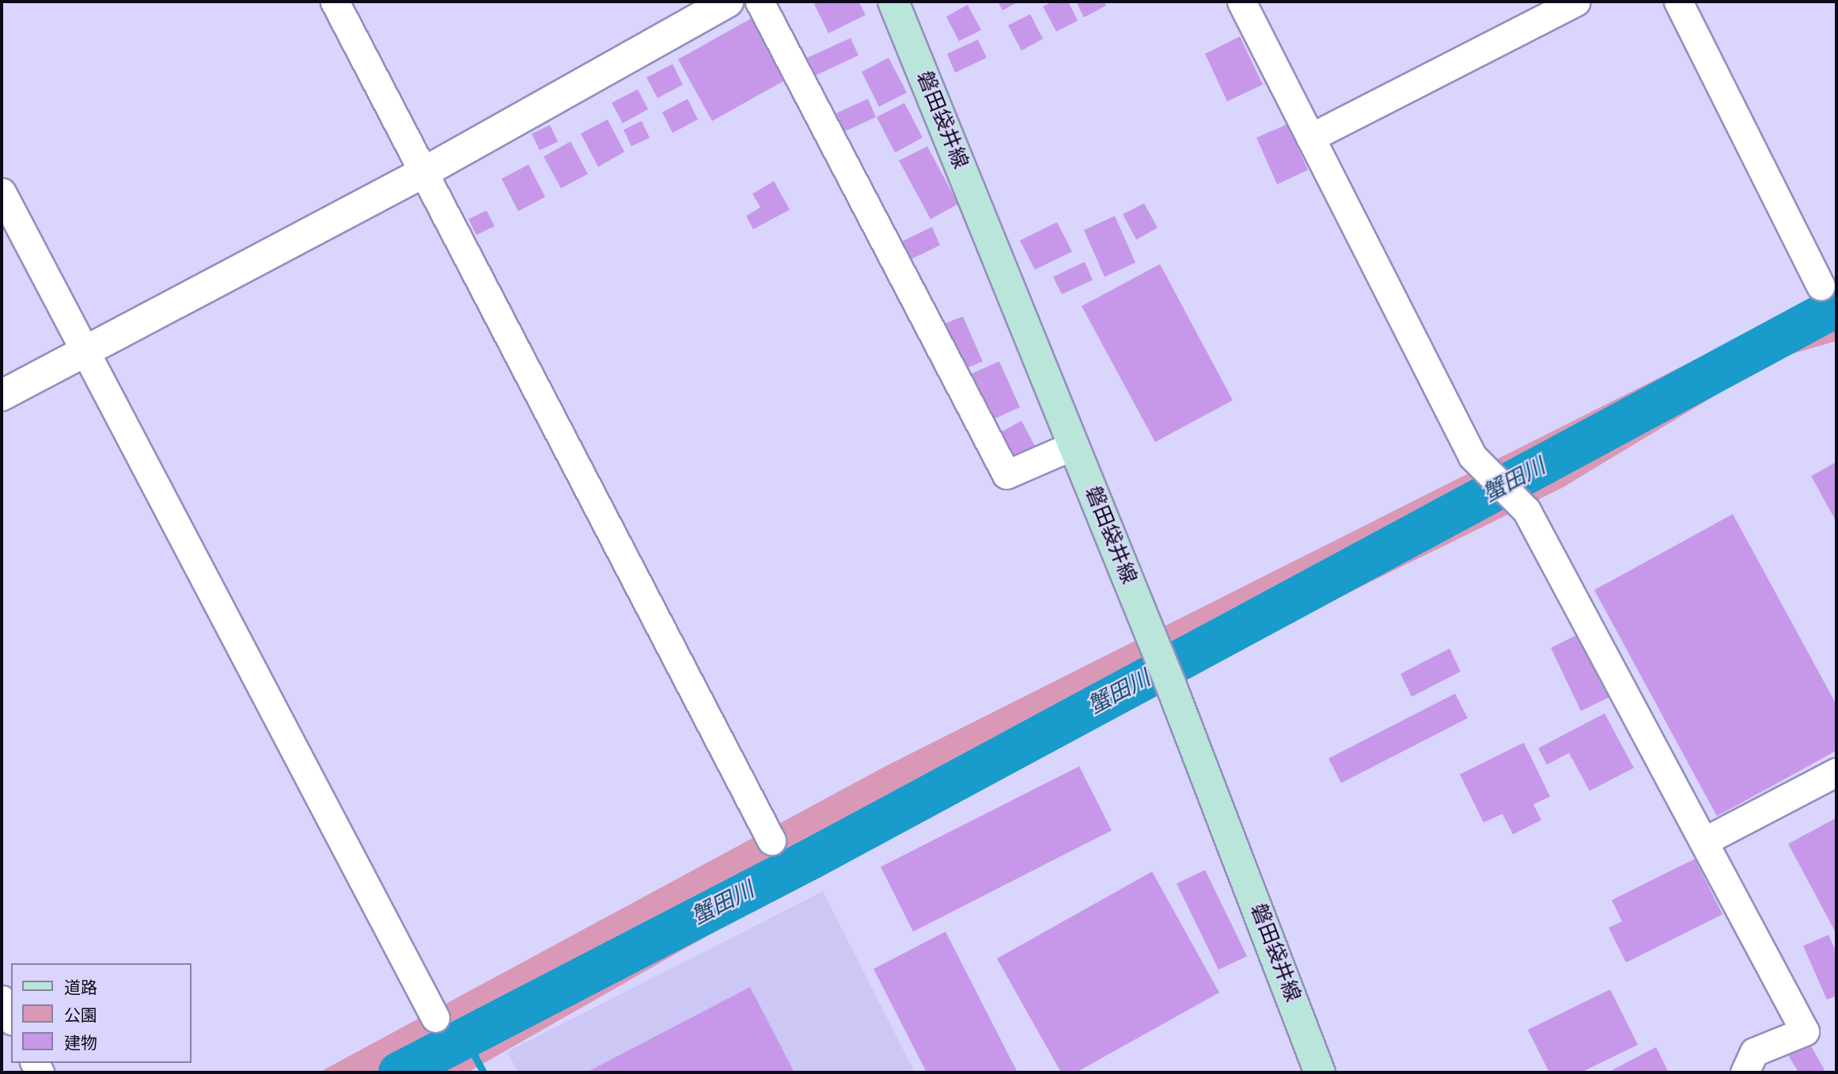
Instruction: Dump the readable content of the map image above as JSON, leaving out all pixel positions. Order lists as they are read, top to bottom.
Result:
{
  "streets": {
    "main road": ["磐田袋井線"]
  },
  "water": ["蟹田川"],
  "legend": ["道路", "公園", "建物"]
}
